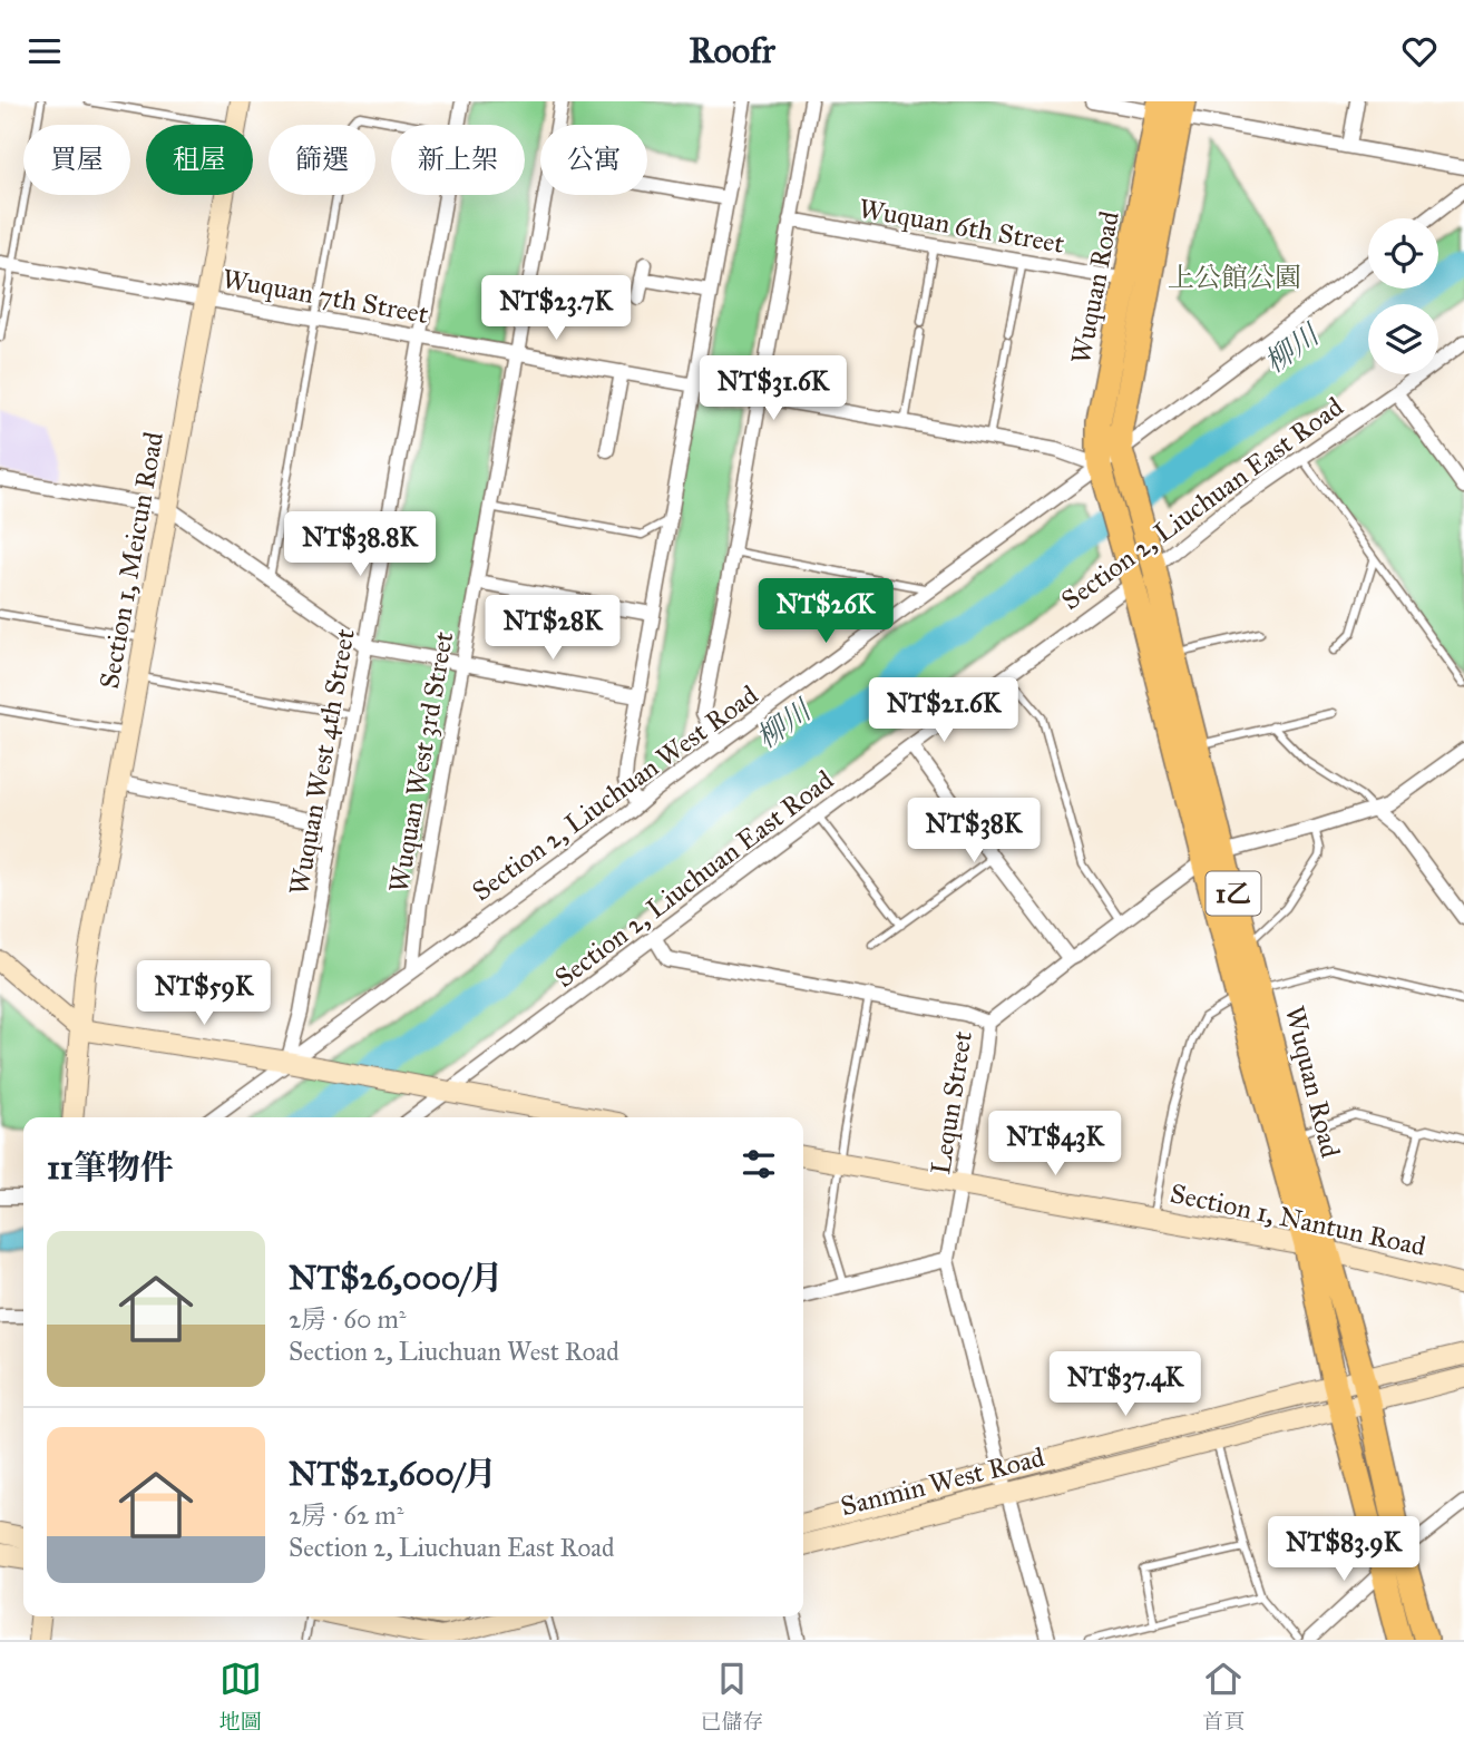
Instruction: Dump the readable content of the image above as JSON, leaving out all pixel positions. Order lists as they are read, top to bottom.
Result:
{
  "streets": {
    "main road": ["Wuquan Road", "1乙"],
    "street": [
      "Wuquan 6th Street",
      "Wuquan 7th Street",
      "Section 2, Liuchuan East Road",
      "Section 1, Meicun Road",
      "Wuquan West 4th Street",
      "Wuquan West 3rd Street",
      "Section 2, Liuchuan West Road",
      "Lequn Street",
      "Section 1, Nantun Road",
      "Sanmin West Road"
    ]
  },
  "crossings": [
    ["Wuquan 6th Street", "Wuquan Road"],
    ["Wuquan Road", "Wuquan 7th Street"],
    ["Wuquan Road", "Section 2, Liuchuan East Road"],
    ["Wuquan Road", "Section 2, Liuchuan West Road"],
    ["Wuquan Road", "Lequn Street"],
    ["Wuquan Road", "Section 1, Nantun Road"],
    ["Wuquan Road", "Sanmin West Road"],
    ["Wuquan 7th Street", "Section 1, Meicun Road"],
    ["Wuquan 7th Street", "Wuquan West 4th Street"],
    ["Wuquan 7th Street", "Wuquan West 3rd Street"],
    ["Wuquan 7th Street", "Section 2, Liuchuan West Road"],
    ["Wuquan West 4th Street", "Section 2, Liuchuan West Road"],
    ["Wuquan West 3rd Street", "Section 2, Liuchuan West Road"],
    ["Lequn Street", "Section 1, Nantun Road"],
    ["Lequn Street", "Sanmin West Road"]
  ],
  "water": ["柳川"],
  "parks": ["上公館公園"],
  "page": {
    "header": "Roofr",
    "chip": [
      "買屋",
      "租屋",
      "篩選",
      "新上架",
      "公寓"
    ],
    "price": [
      "NT$23.7K",
      "NT$31.6K",
      "NT$38.8K",
      "NT$26K",
      "NT$28K",
      "NT$21.6K",
      "NT$38K",
      "NT$59K",
      "NT$43K",
      "NT$37.4K",
      "NT$83.9K"
    ],
    "heading": "11筆物件",
    "list": [
      {
        "name": "NT$26,000/月",
        "note": "2房 · 60 m² · Section 2, Liuchuan West Road"
      },
      {
        "name": "NT$21,600/月",
        "note": "2房 · 62 m² · Section 2, Liuchuan East Road"
      }
    ],
    "tabs": ["地圖", "已儲存", "首頁"]
  }
}
